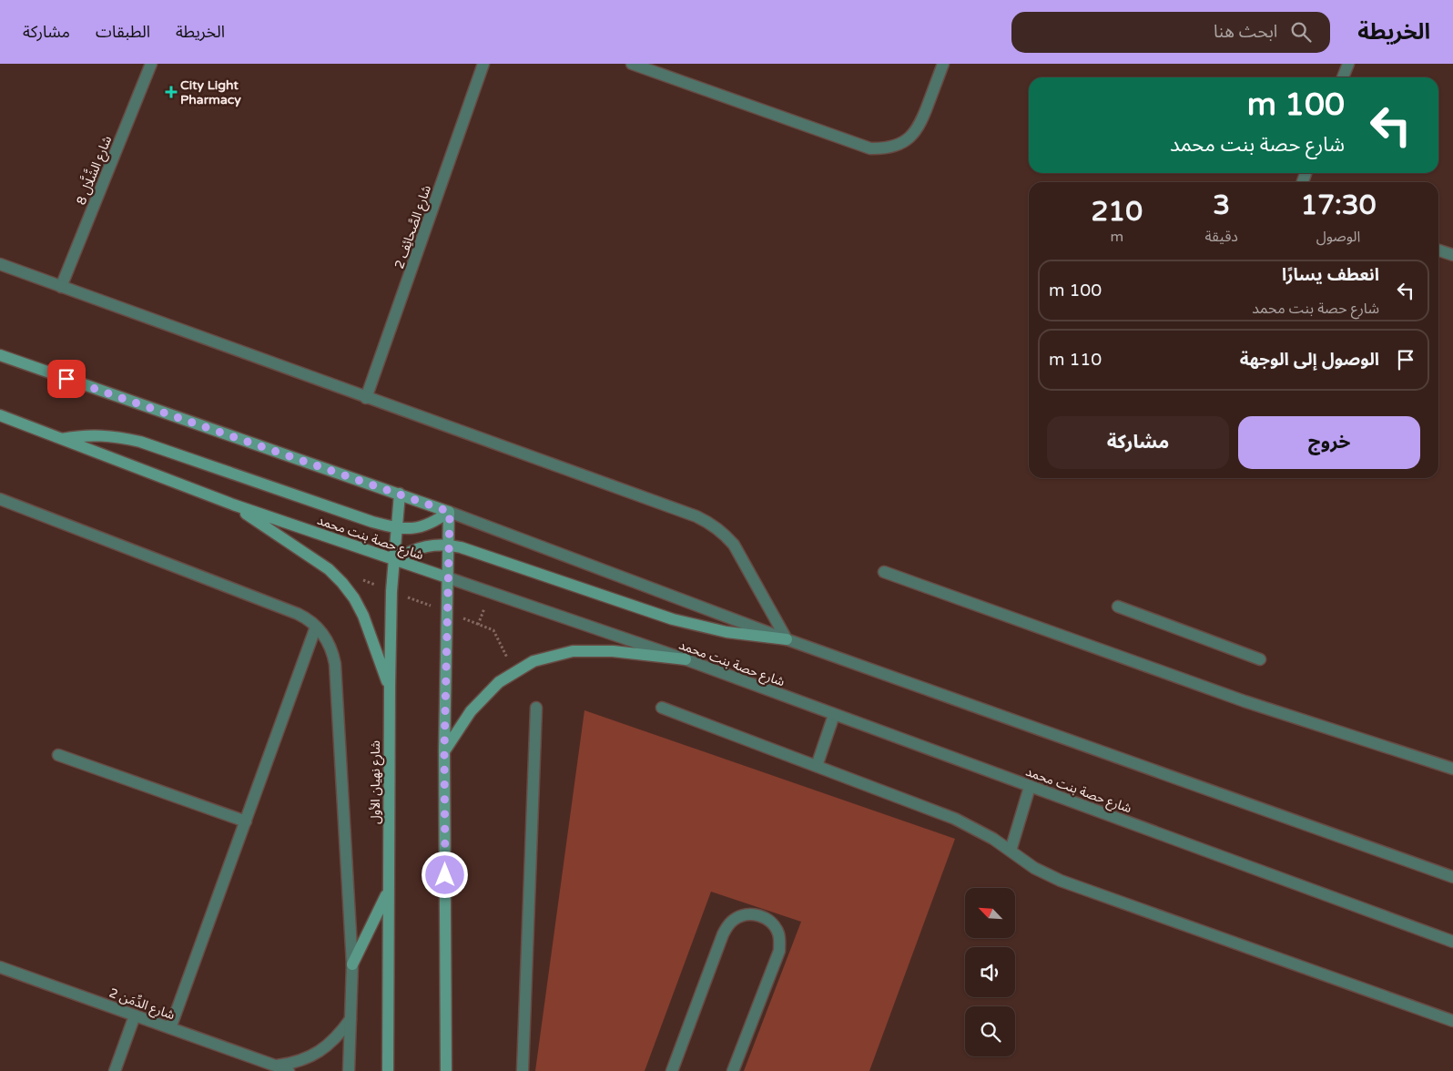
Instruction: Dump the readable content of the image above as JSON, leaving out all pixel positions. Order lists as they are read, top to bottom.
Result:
{
  "streets": {
    "main road": ["شارع حصة بنت محمد", "شارع نهيان الأول"],
    "street": ["شارع الشَّلَّال 8", "شارع الصَّحائِف 2", "شارع الدِّمَن 2"]
  },
  "crossings": [
    ["شارع حصة بنت محمد", "شارع نهيان الأول"]
  ],
  "places": {
    "health": ["City Light Pharmacy"]
  },
  "north": "top left",
  "page": {
    "header": "الخريطة",
    "search": "ابحث هنا",
    "nav": ["الخريطة", "الطبقات", "مشاركة"],
    "turn": ["100 m", "شارع حصة بنت محمد"],
    "eta": [
      "17:30",
      "الوصول",
      "3",
      "دقيقة",
      "210",
      "m"
    ],
    "list": [
      {
        "name": "انعطف يسارًا",
        "note": "شارع حصة بنت محمد",
        "value": "100 m"
      },
      {
        "name": "الوصول إلى الوجهة",
        "value": "110 m"
      }
    ],
    "buttons": ["خروج", "مشاركة"]
  }
}
